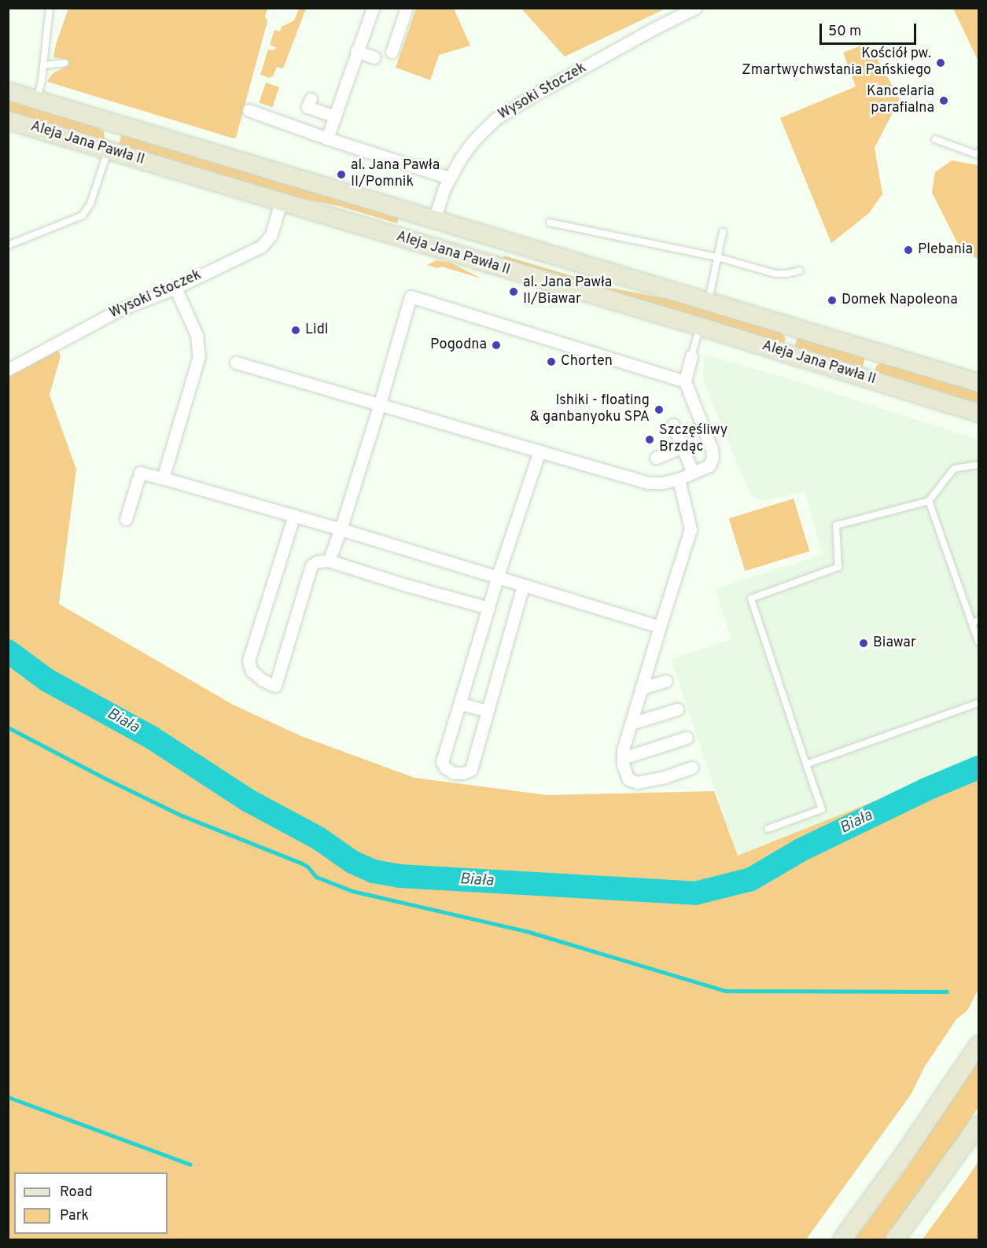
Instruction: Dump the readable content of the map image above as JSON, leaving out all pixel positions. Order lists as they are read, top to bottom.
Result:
{
  "streets": {
    "main road": ["Aleja Jana Pawła II"],
    "street": ["Wysoki Stoczek"]
  },
  "crossings": [
    ["Wysoki Stoczek", "Aleja Jana Pawła II"]
  ],
  "water": ["Biała"],
  "places": [
    "Kościół pw. Zmartwychwstania Pańskiego",
    "Kancelaria parafialna",
    "al. Jana Pawła II/Pomnik",
    "Plebania",
    "al. Jana Pawła II/Biawar",
    "Domek Napoleona",
    "Lidl",
    "Pogodna",
    "Chorten",
    "Ishiki - floating & ganbanyoku SPA",
    "Szczęśliwy Brzdąc",
    "Biawar"
  ],
  "legend": ["Road", "Park"],
  "scale_bar": "50 m"
}
